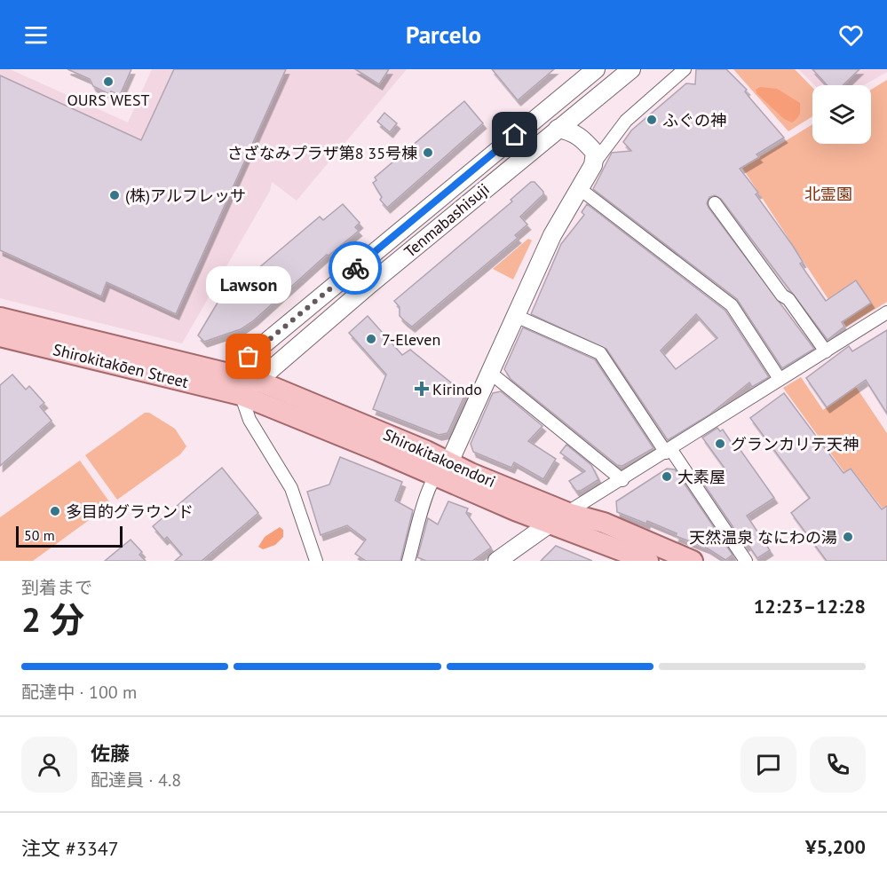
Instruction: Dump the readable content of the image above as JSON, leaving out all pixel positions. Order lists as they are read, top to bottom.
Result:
{
  "streets": {
    "main road": ["Shirokitakōen Street", "Shirokitakoendori"],
    "street": ["Tenmabashisuji"]
  },
  "crossings": [
    ["Tenmabashisuji", "Shirokitakōen Street"],
    ["Tenmabashisuji", "Shirokitakoendori"],
    ["Shirokitakōen Street", "Shirokitakoendori"]
  ],
  "parks": ["北霊園"],
  "places": {
    "other": [
      "OURS WEST",
      "ふぐの神",
      "さざなみプラザ第8 35号棟",
      "(株)アルフレッサ",
      "7-Eleven",
      "Lawson",
      "グランカリテ天神",
      "大素屋",
      "多目的グラウンド",
      "天然温泉 なにわの湯"
    ],
    "health": ["Kirindo"]
  },
  "scale_bar": "50 m",
  "page": {
    "header": "Parcelo",
    "bubble": "Lawson",
    "scale": "50 m",
    "heading": ["2 分", "到着まで", "12:23–12:28"],
    "panel": [
      "佐藤",
      "配達員 · 4.8",
      "注文 #3347",
      "¥5,200"
    ],
    "bar": "配達中 · 100 m"
  }
}
